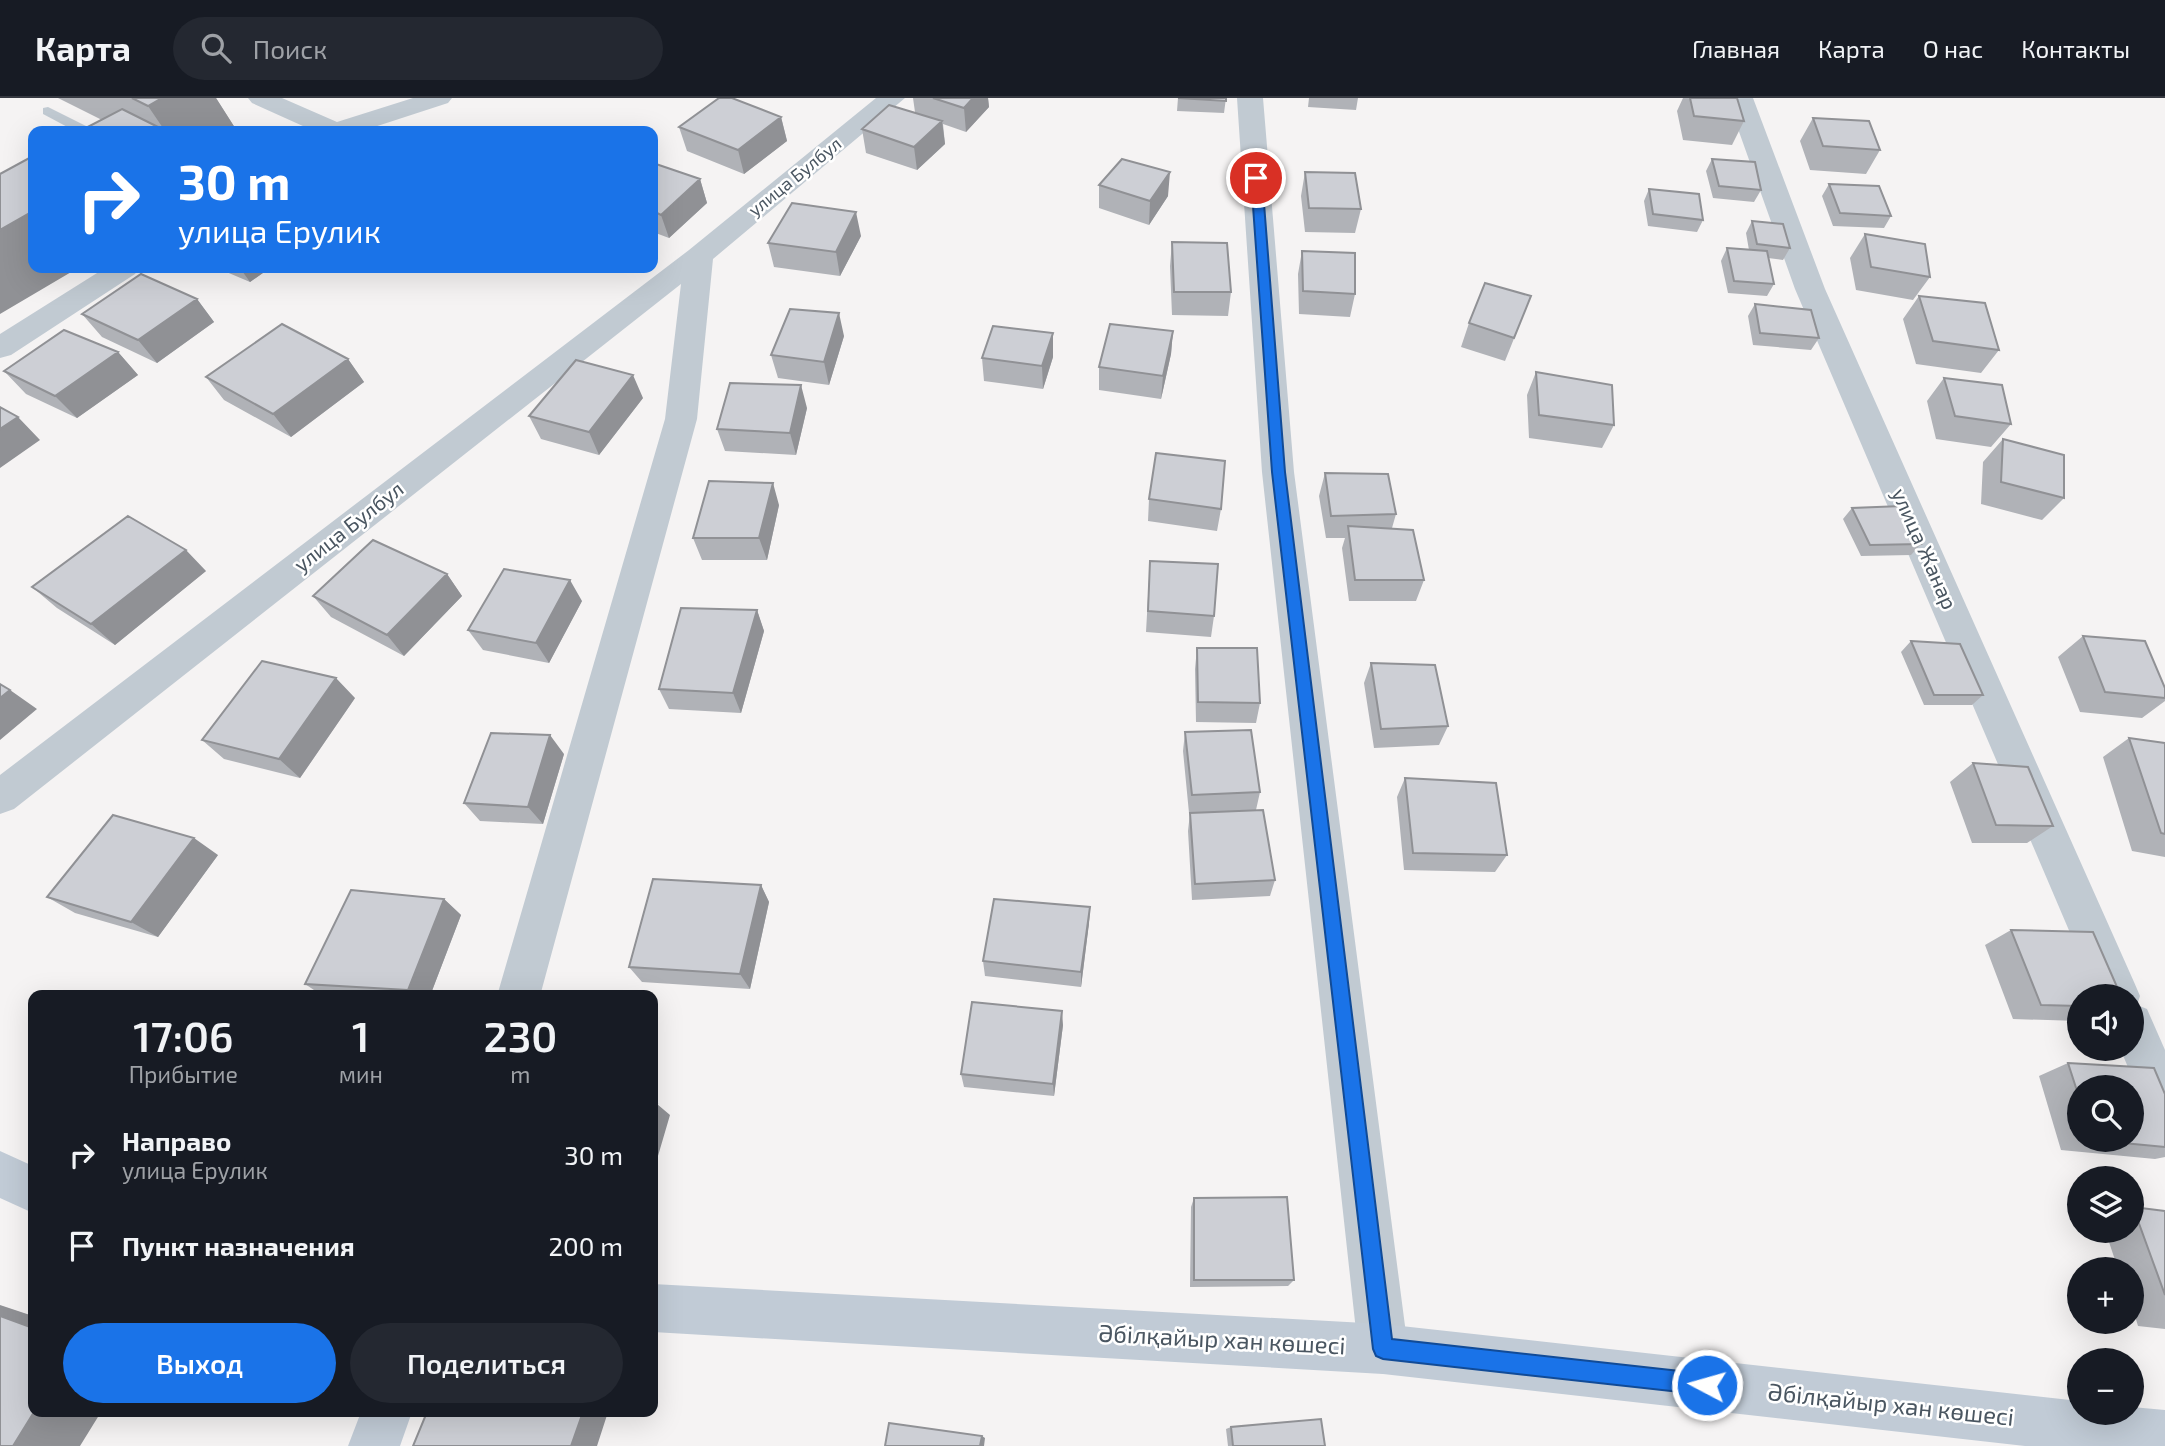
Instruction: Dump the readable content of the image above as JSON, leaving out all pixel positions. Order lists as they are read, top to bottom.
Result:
{
  "streets": {
    "street": ["улица Булбул", "улица Жанар", "Әбілқайыр хан көшесі"]
  },
  "page": {
    "header": "Карта",
    "search": "Поиск",
    "nav": [
      "Главная",
      "Карта",
      "О нас",
      "Контакты"
    ],
    "turn": ["30 m", "улица Ерулик"],
    "map_buttons": ["+", "−"],
    "eta": [
      "17:06",
      "Прибытие",
      "1",
      "мин",
      "230",
      "m"
    ],
    "list": [
      {
        "name": "Направо",
        "note": "улица Ерулик",
        "value": "30 m"
      },
      {
        "name": "Пункт назначения",
        "value": "200 m"
      }
    ],
    "buttons": ["Выход", "Поделиться"]
  }
}
